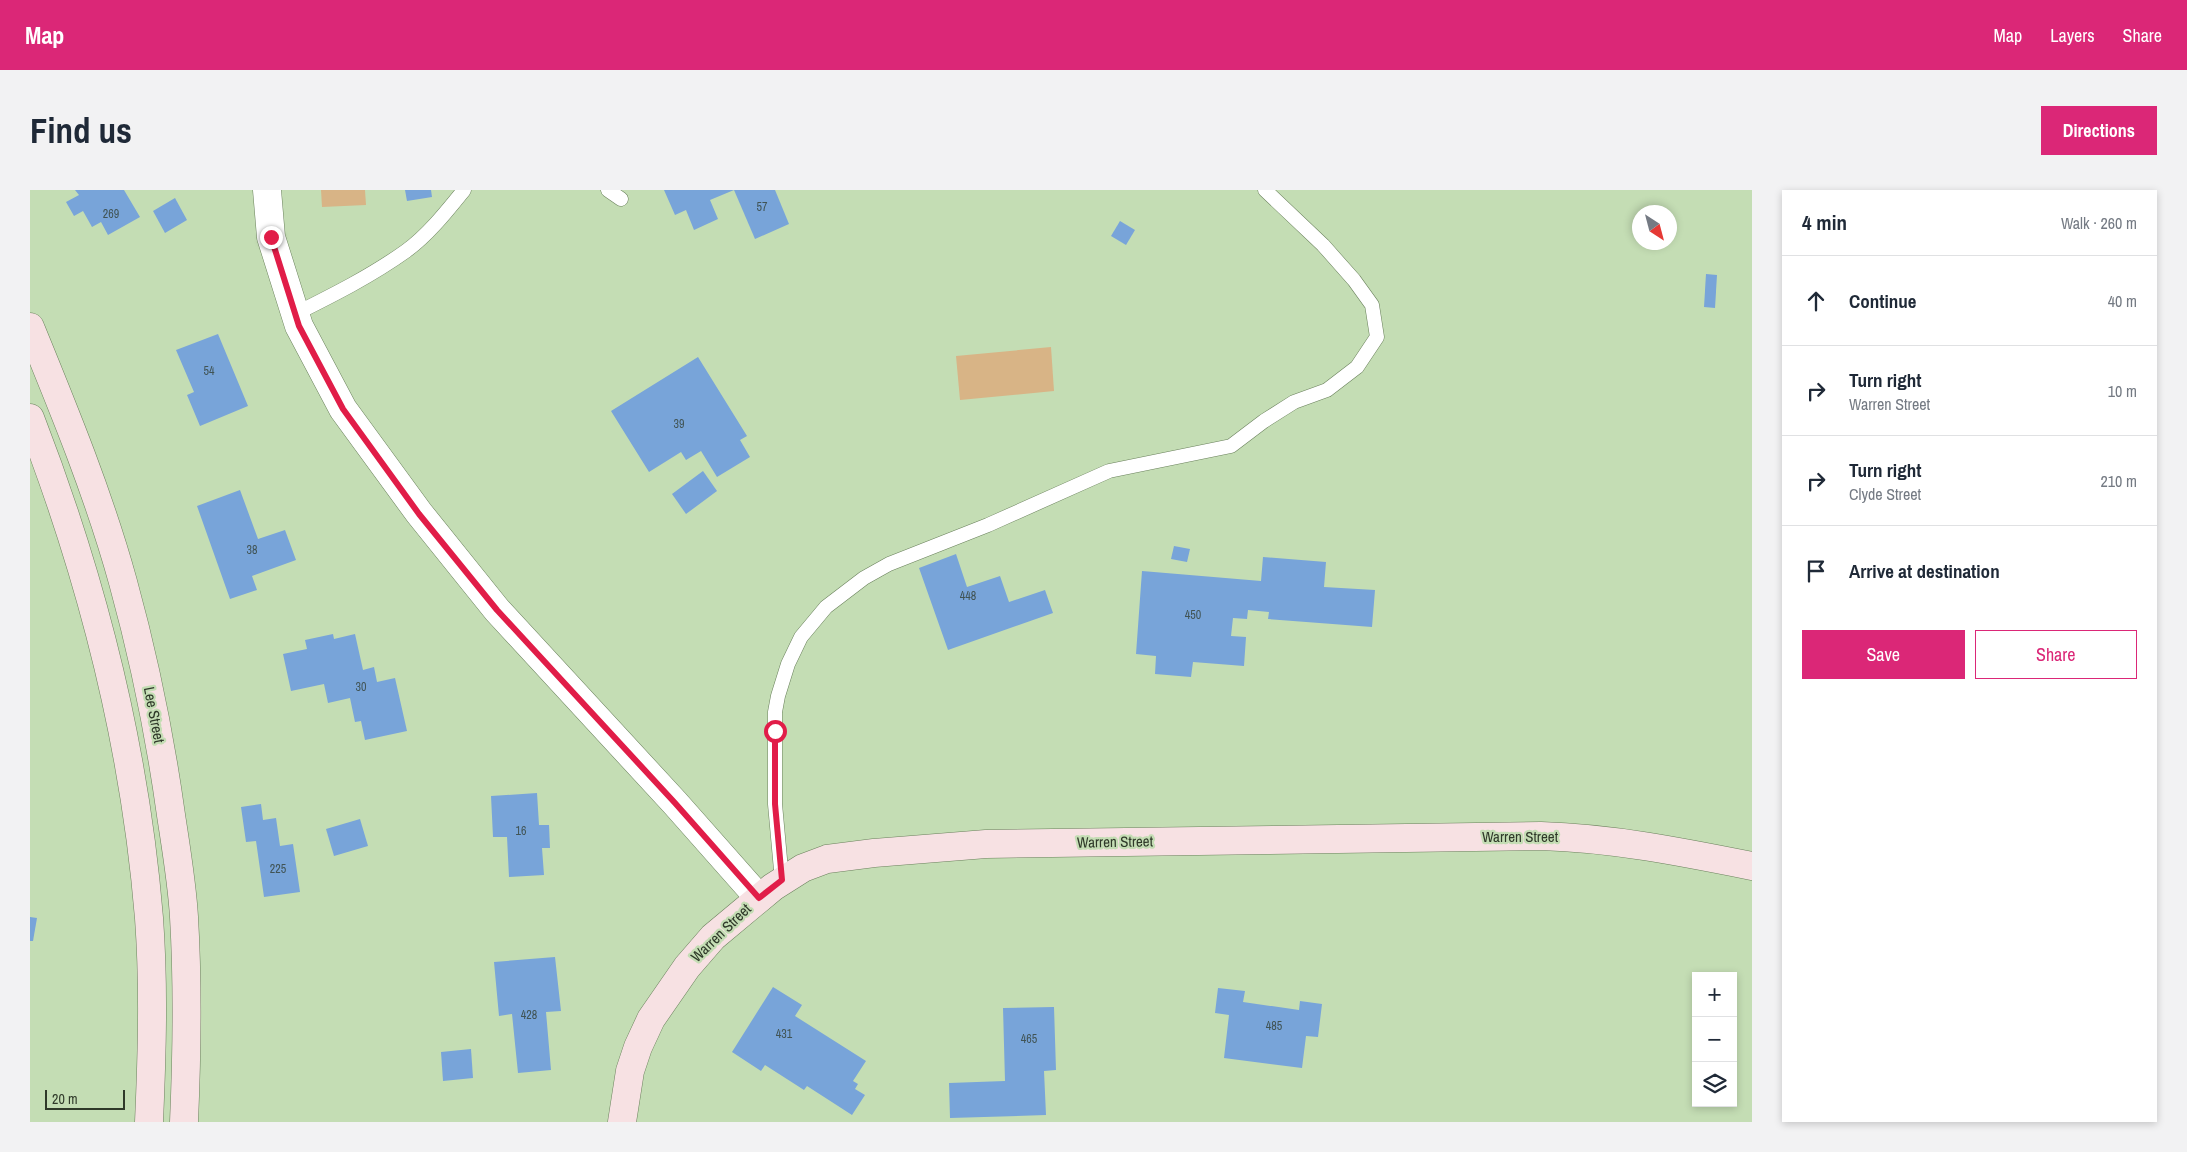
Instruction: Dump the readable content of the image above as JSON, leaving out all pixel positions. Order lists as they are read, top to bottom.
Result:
{
  "streets": {
    "main road": ["Lee Street", "Warren Street"]
  },
  "house_numbers": [
    "57",
    "269",
    "54",
    "39",
    "38",
    "448",
    "450",
    "30",
    "16",
    "225",
    "428",
    "485",
    "431",
    "465"
  ],
  "scale_bar": "20 m",
  "north": "bottom right",
  "page": {
    "header": "Map",
    "nav": ["Map", "Layers", "Share"],
    "buttons": [
      "Directions",
      ["Save", "Share"]
    ],
    "title": "Find us",
    "heading": ["4 min", "Walk · 260 m"],
    "list": [
      ["Continue", "40 m"],
      ["Turn right", "Warren Street", "10 m"],
      ["Turn right", "Clyde Street", "210 m"],
      "Arrive at destination"
    ],
    "map_buttons": ["+", "−"],
    "scale": "20 m"
  }
}
